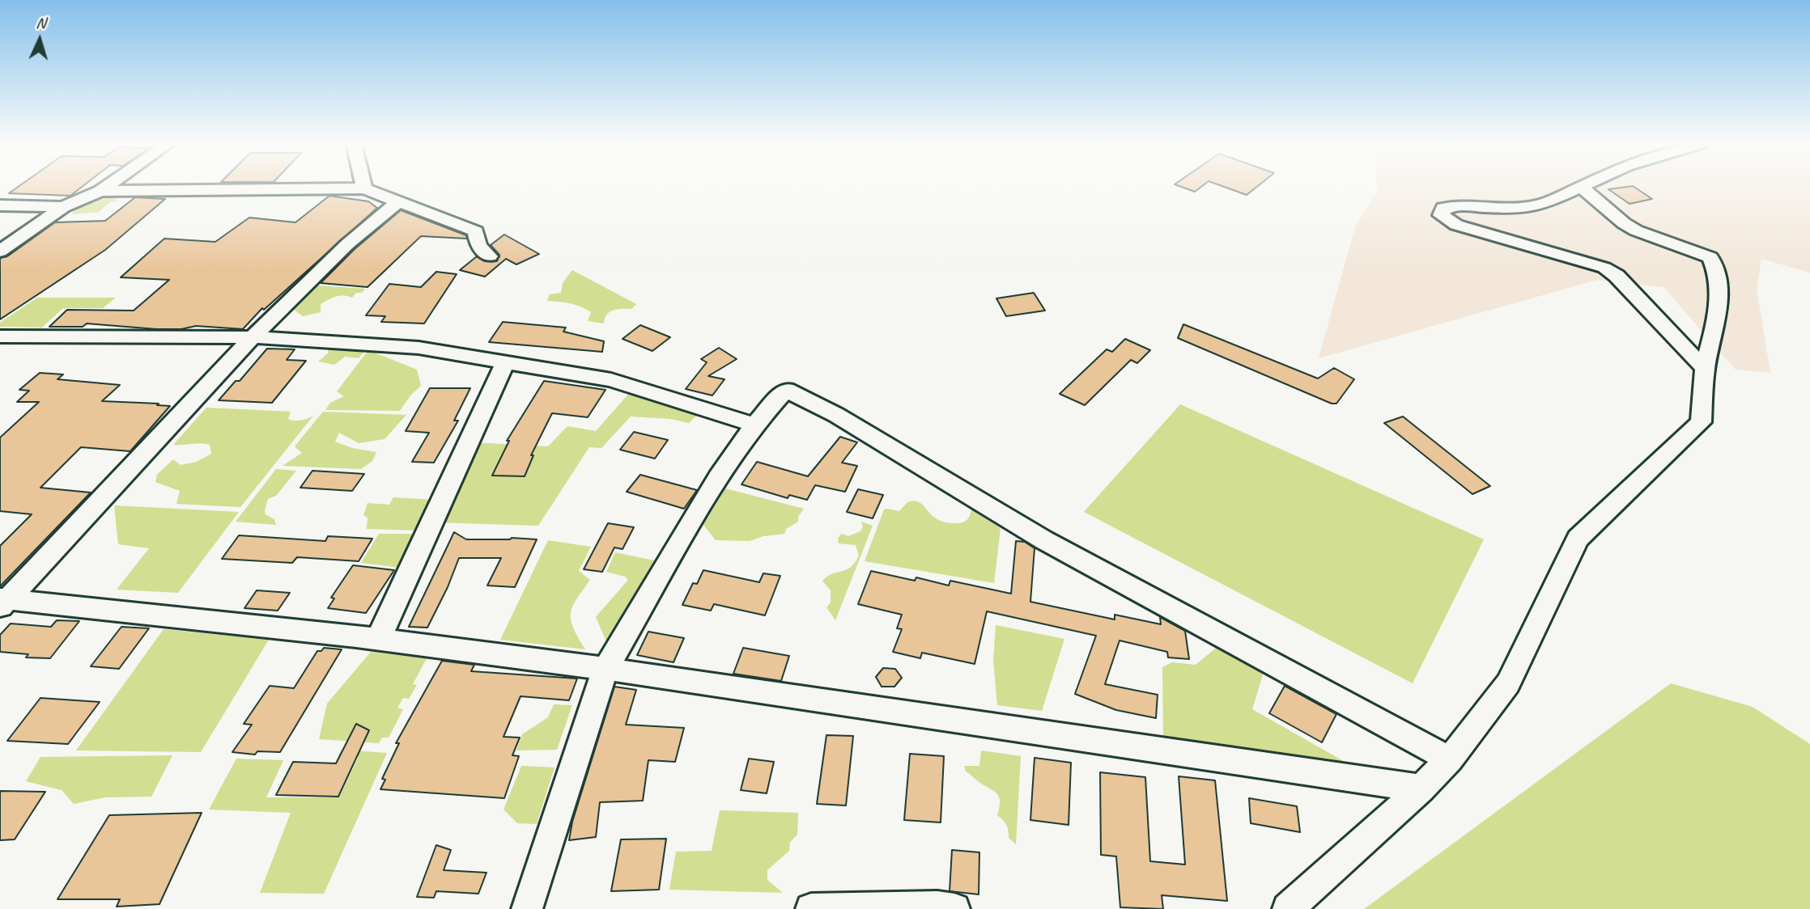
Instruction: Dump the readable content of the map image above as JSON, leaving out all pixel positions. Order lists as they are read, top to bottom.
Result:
{
  "north": "top"
}
